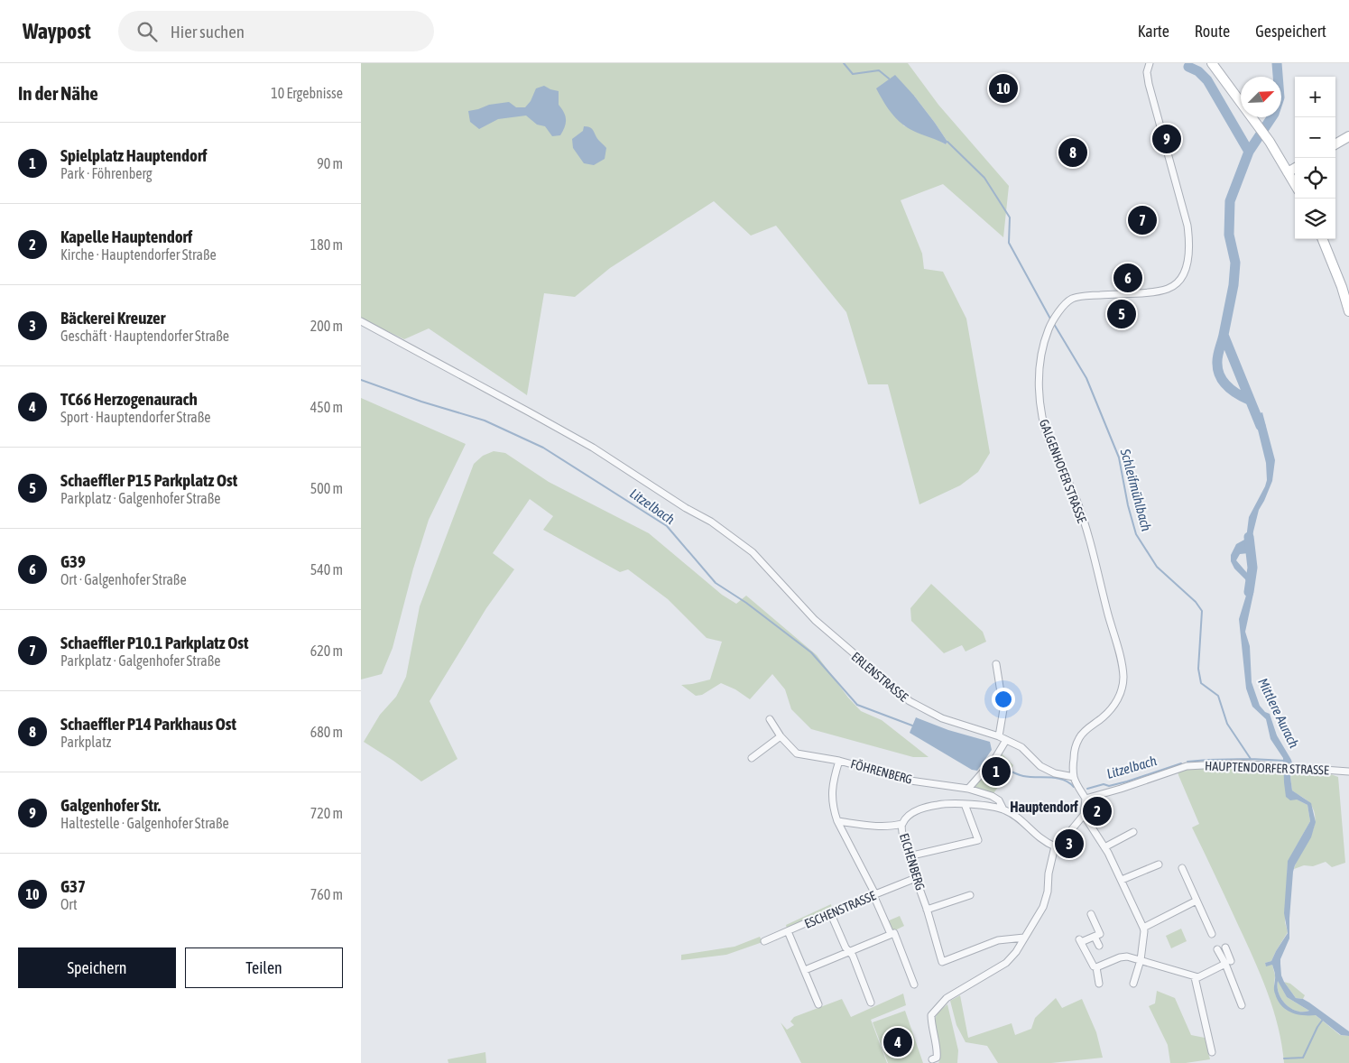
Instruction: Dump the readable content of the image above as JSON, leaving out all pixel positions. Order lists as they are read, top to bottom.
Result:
{
  "streets": {
    "street": [
      "GALGENHOFER STRASSE",
      "ERLENSTRASSE",
      "HAUPTENDORFER STRASSE",
      "FÖHRENBERG",
      "EICHENBERG",
      "ESCHENSTRASSE"
    ]
  },
  "crossings": [
    ["GALGENHOFER STRASSE", "ERLENSTRASSE"],
    ["FÖHRENBERG", "EICHENBERG"],
    ["EICHENBERG", "ESCHENSTRASSE"]
  ],
  "districts": ["Hauptendorf"],
  "water": ["Schleifmühlbach", "Litzelbach", "Mittlere Aurach"],
  "north": "top right",
  "page": {
    "header": "Waypost",
    "search": "Hier suchen",
    "nav": ["Karte", "Route", "Gespeichert"],
    "heading": ["In der Nähe", "10 Ergebnisse"],
    "pins": [
      "10",
      "9",
      "8",
      "7",
      "6",
      "5",
      "1",
      "2",
      "3",
      "4"
    ],
    "map_buttons": ["+", "−"],
    "list": [
      {
        "mark": "1",
        "name": "Spielplatz Hauptendorf",
        "note": "Park · Föhrenberg",
        "value": "90 m"
      },
      {
        "mark": "2",
        "name": "Kapelle Hauptendorf",
        "note": "Kirche · Hauptendorfer Straße",
        "value": "180 m"
      },
      {
        "mark": "3",
        "name": "Bäckerei Kreuzer",
        "note": "Geschäft · Hauptendorfer Straße",
        "value": "200 m"
      },
      {
        "mark": "4",
        "name": "TC66 Herzogenaurach",
        "note": "Sport · Hauptendorfer Straße",
        "value": "450 m"
      },
      {
        "mark": "5",
        "name": "Schaeffler P15 Parkplatz Ost",
        "note": "Parkplatz · Galgenhofer Straße",
        "value": "500 m"
      },
      {
        "mark": "6",
        "name": "G39",
        "note": "Ort · Galgenhofer Straße",
        "value": "540 m"
      },
      {
        "mark": "7",
        "name": "Schaeffler P10.1 Parkplatz Ost",
        "note": "Parkplatz · Galgenhofer Straße",
        "value": "620 m"
      },
      {
        "mark": "8",
        "name": "Schaeffler P14 Parkhaus Ost",
        "note": "Parkplatz",
        "value": "680 m"
      },
      {
        "mark": "9",
        "name": "Galgenhofer Str.",
        "note": "Haltestelle · Galgenhofer Straße",
        "value": "720 m"
      },
      {
        "mark": "10",
        "name": "G37",
        "note": "Ort",
        "value": "760 m"
      }
    ],
    "buttons": ["Speichern", "Teilen"]
  }
}
